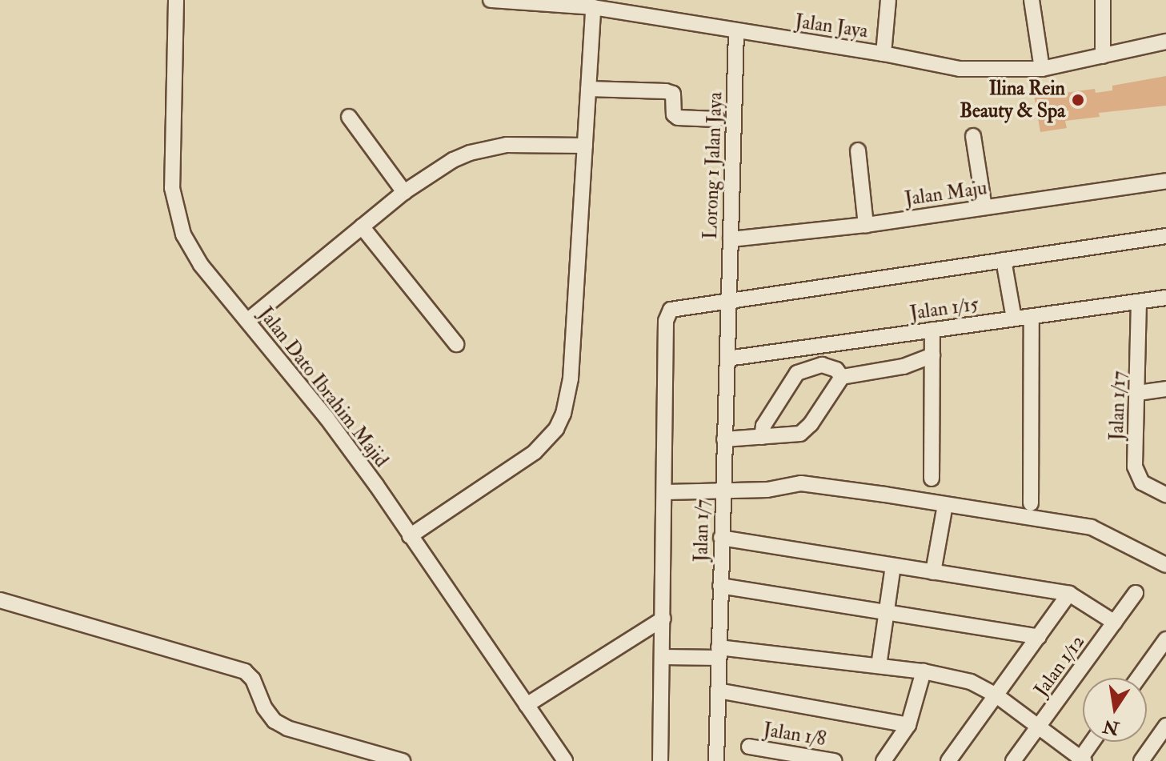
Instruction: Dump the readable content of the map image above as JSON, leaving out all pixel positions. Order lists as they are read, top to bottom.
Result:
{
  "streets": {
    "street": [
      "Jalan Jaya",
      "Lorong 1 Jalan Jaya",
      "Jalan Maju",
      "Jalan 1/15",
      "Jalan Dato Ibrahim Majid",
      "Jalan 1/17",
      "Jalan 1/7",
      "Jalan 1/12",
      "Jalan 1/8"
    ]
  },
  "crossings": [
    ["Jalan Jaya", "Lorong 1 Jalan Jaya"],
    ["Lorong 1 Jalan Jaya", "Jalan Maju"],
    ["Lorong 1 Jalan Jaya", "Jalan 1/7"],
    ["Jalan 1/15", "Jalan 1/17"],
    ["Jalan 1/15", "Jalan 1/7"]
  ],
  "places": ["Ilina Rein Beauty & Spa"],
  "north": "bottom"
}
